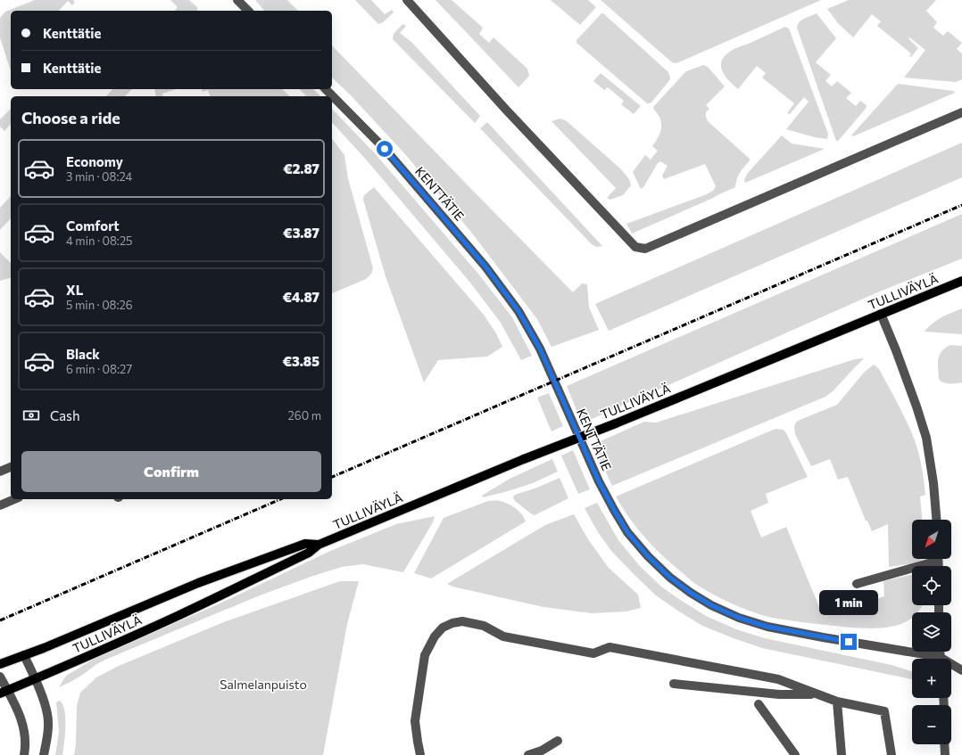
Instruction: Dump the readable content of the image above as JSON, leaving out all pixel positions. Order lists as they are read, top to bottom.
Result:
{
  "streets": {
    "main road": ["TULLIVÄYLÄ"],
    "street": ["KENTTÄTIE"]
  },
  "parks": ["Salmelanpuisto"],
  "north": "bottom left",
  "page": {
    "banner": ["Kenttätie", "Kenttätie"],
    "heading": "Choose a ride",
    "list": [
      {
        "name": "Economy",
        "note": "3 min · 08:24",
        "value": "€2.87"
      },
      {
        "name": "Comfort",
        "note": "4 min · 08:25",
        "value": "€3.87"
      },
      {
        "name": "XL",
        "note": "5 min · 08:26",
        "value": "€4.87"
      },
      {
        "name": "Black",
        "note": "6 min · 08:27",
        "value": "€3.85"
      }
    ],
    "pay": ["Cash", "260 m"],
    "buttons": "Confirm",
    "map_buttons": ["+", "−"],
    "bubble": "1 min"
  }
}
